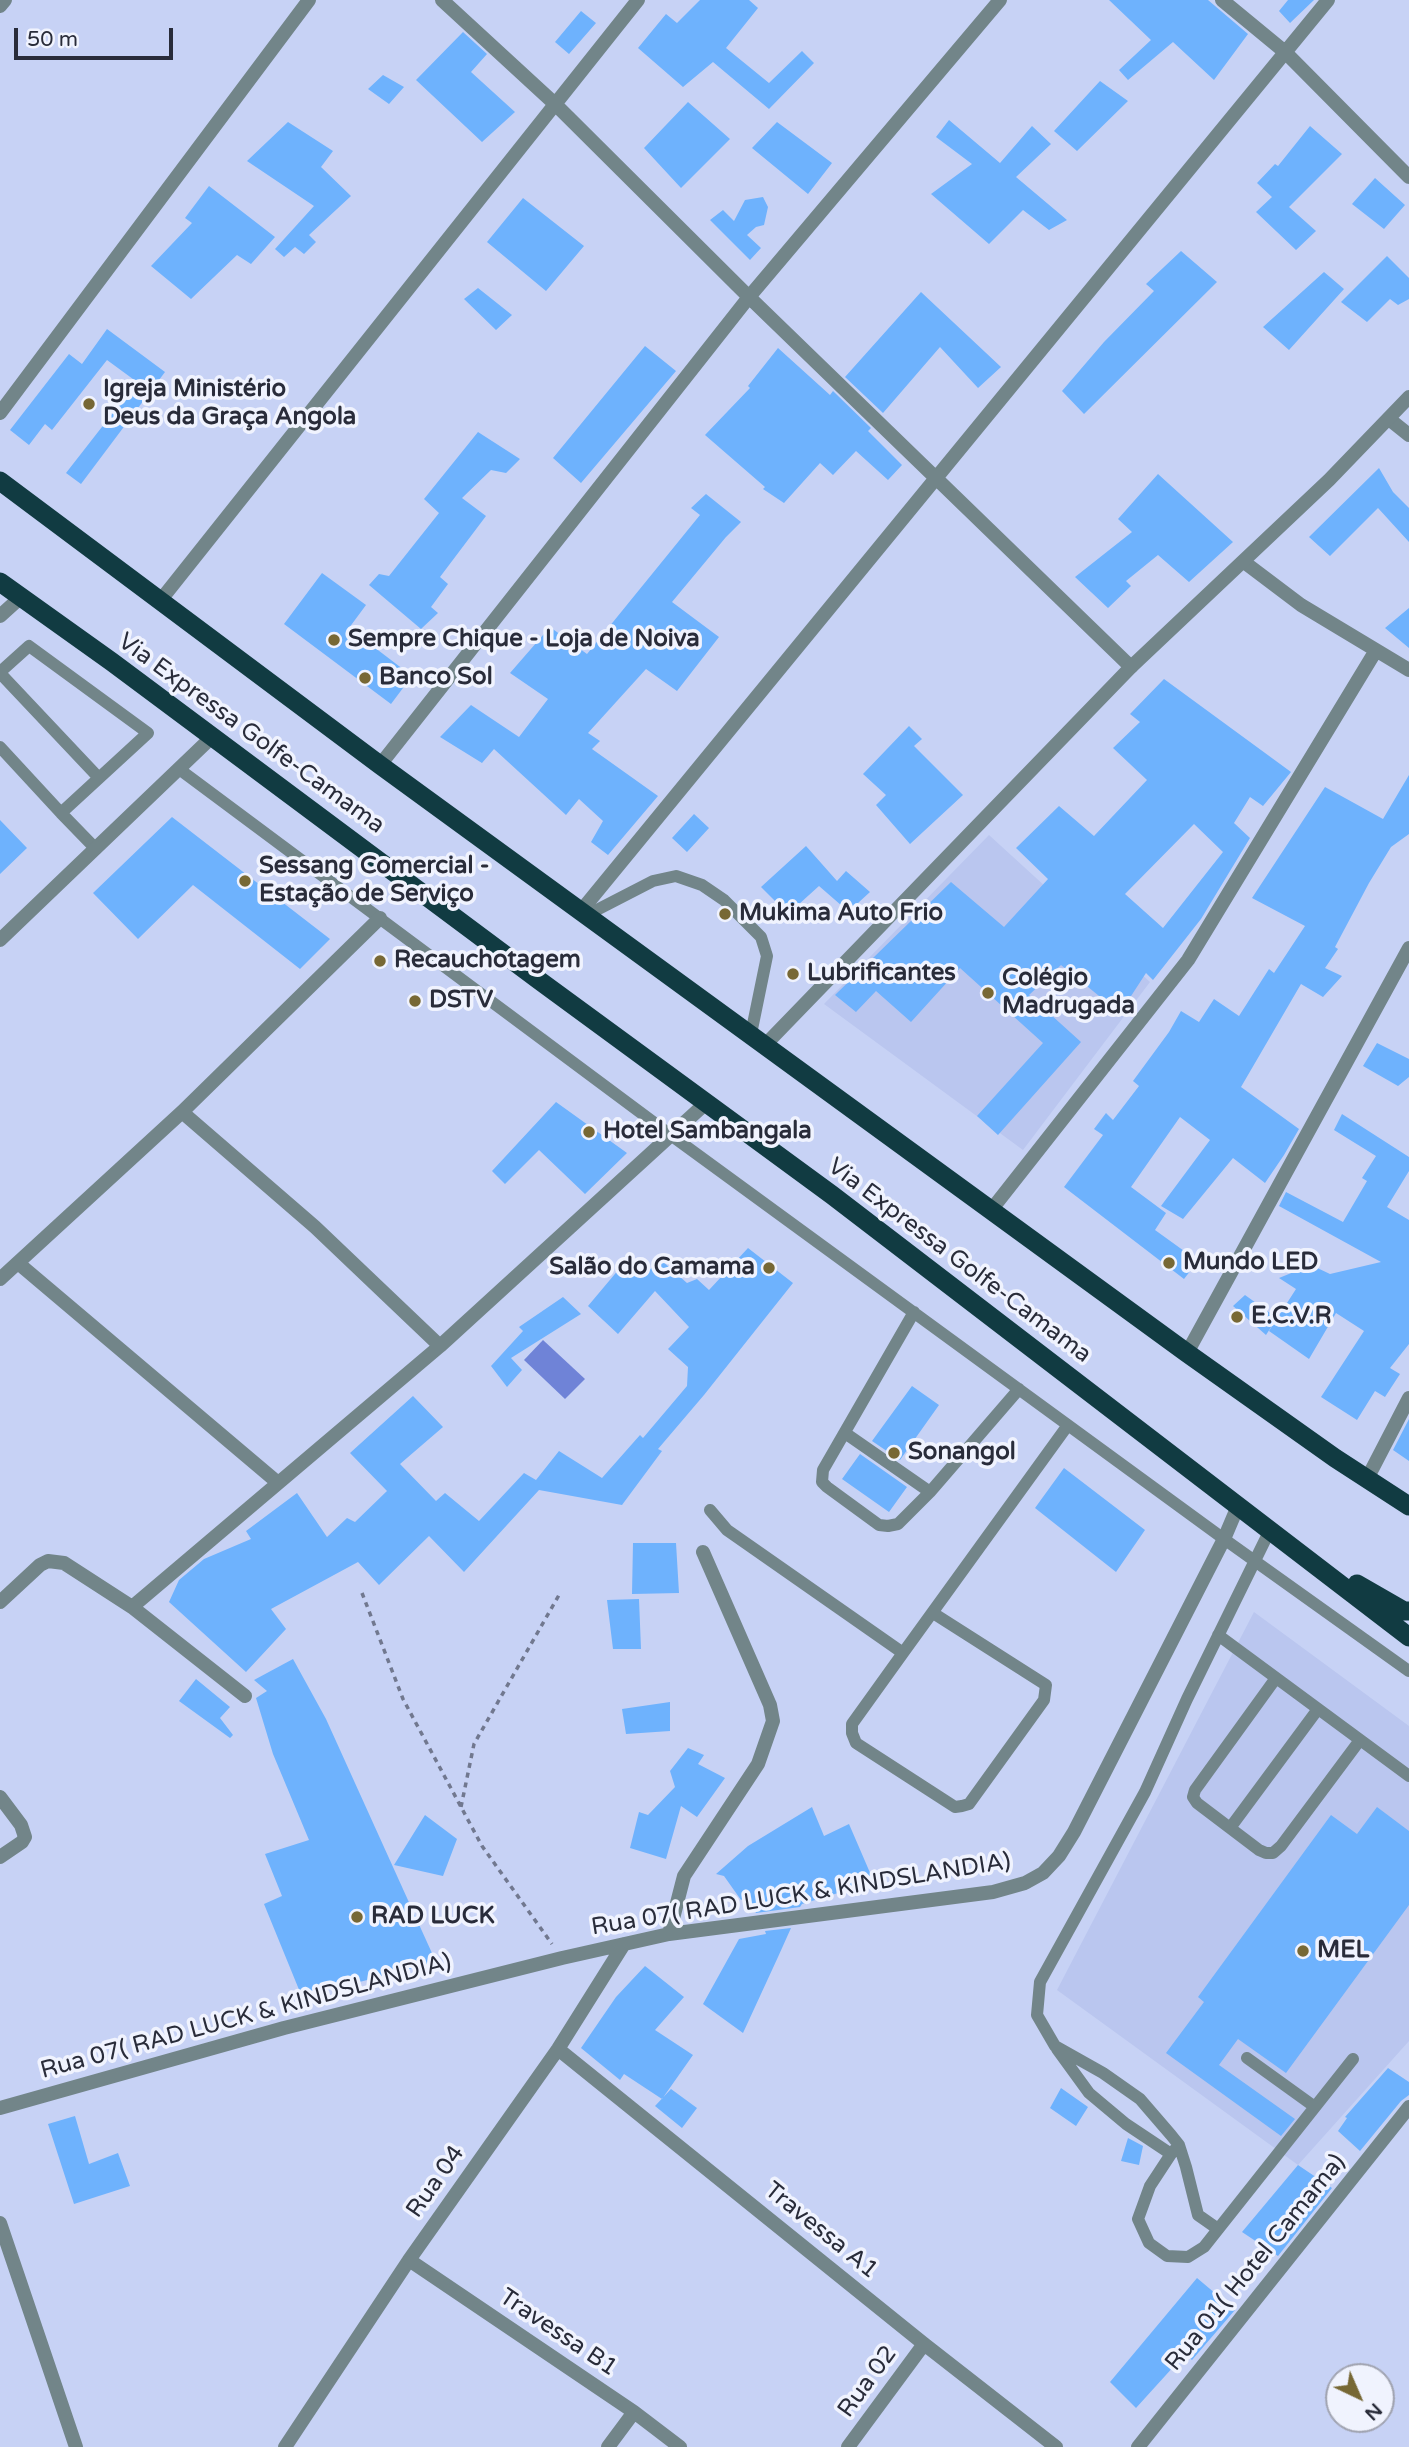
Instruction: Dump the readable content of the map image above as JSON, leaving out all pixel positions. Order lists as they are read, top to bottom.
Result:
{
  "streets": {
    "highway": ["Via Expressa Golfe-Camama"],
    "street": [
      "Rua 07( RAD LUCK & KINDSLANDIA)",
      "Rua 04",
      "Travessa A1",
      "Rua 01( Hotel Camama)",
      "Travessa B1",
      "Rua 02"
    ]
  },
  "crossings": [
    ["Via Expressa Golfe-Camama", "Rua 07( RAD LUCK & KINDSLANDIA)"],
    ["Rua 07( RAD LUCK & KINDSLANDIA)", "Rua 04"],
    ["Rua 04", "Travessa A1"],
    ["Rua 04", "Travessa B1"],
    ["Travessa A1", "Rua 02"]
  ],
  "places": [
    "Igreja Ministério Deus da Graça Angola",
    "Sempre Chique - Loja de Noiva",
    "Banco Sol",
    "Sessang Comercial - Estação de Serviço",
    "Mukima Auto Frio",
    "Recauchotagem",
    "Lubrificantes",
    "Colégio Madrugada",
    "DSTV",
    "Hotel Sambangala",
    "Mundo LED",
    "Salão do Camama",
    "E.C.V.R",
    "Sonangol",
    "RAD LUCK",
    "MEL"
  ],
  "scale_bar": "50 m",
  "north": "bottom right"
}
